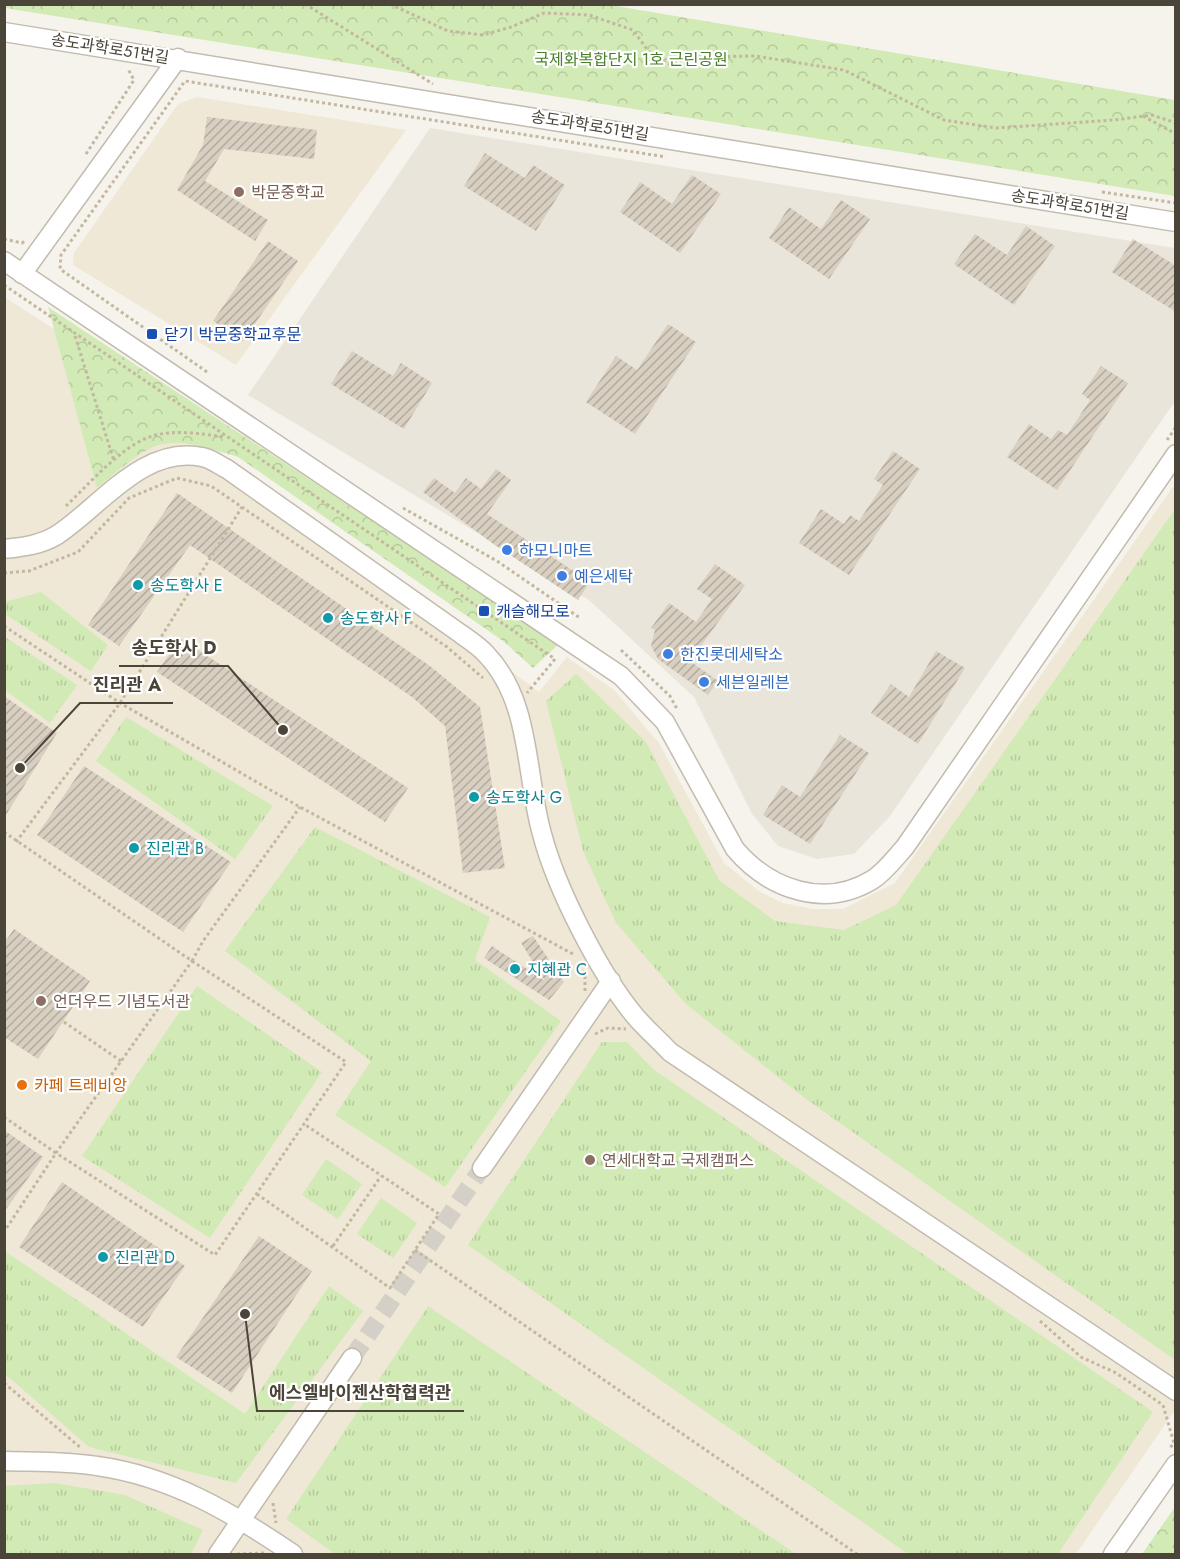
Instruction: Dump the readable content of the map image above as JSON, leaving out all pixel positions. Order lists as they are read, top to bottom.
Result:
{
  "streets": {
    "street": ["송도과학로51번길"]
  },
  "parks": ["국제화복합단지 1호 근린공원"],
  "places": {
    "other": [
      "박문중학교",
      "하모니마트",
      "예은세탁",
      "송도학사 E",
      "송도학사 F",
      "한진롯데세탁소",
      "세븐일레븐",
      "송도학사 D",
      "진리관 A",
      "송도학사 G",
      "진리관 B",
      "지혜관 C",
      "언더우드 기념도서관",
      "카페 트레비앙",
      "연세대학교 국제캠퍼스",
      "진리관 D",
      "에스엘바이젠산학협력관"
    ],
    "transit": ["닫기 박문중학교후문", "캐슬해모로"]
  }
}
